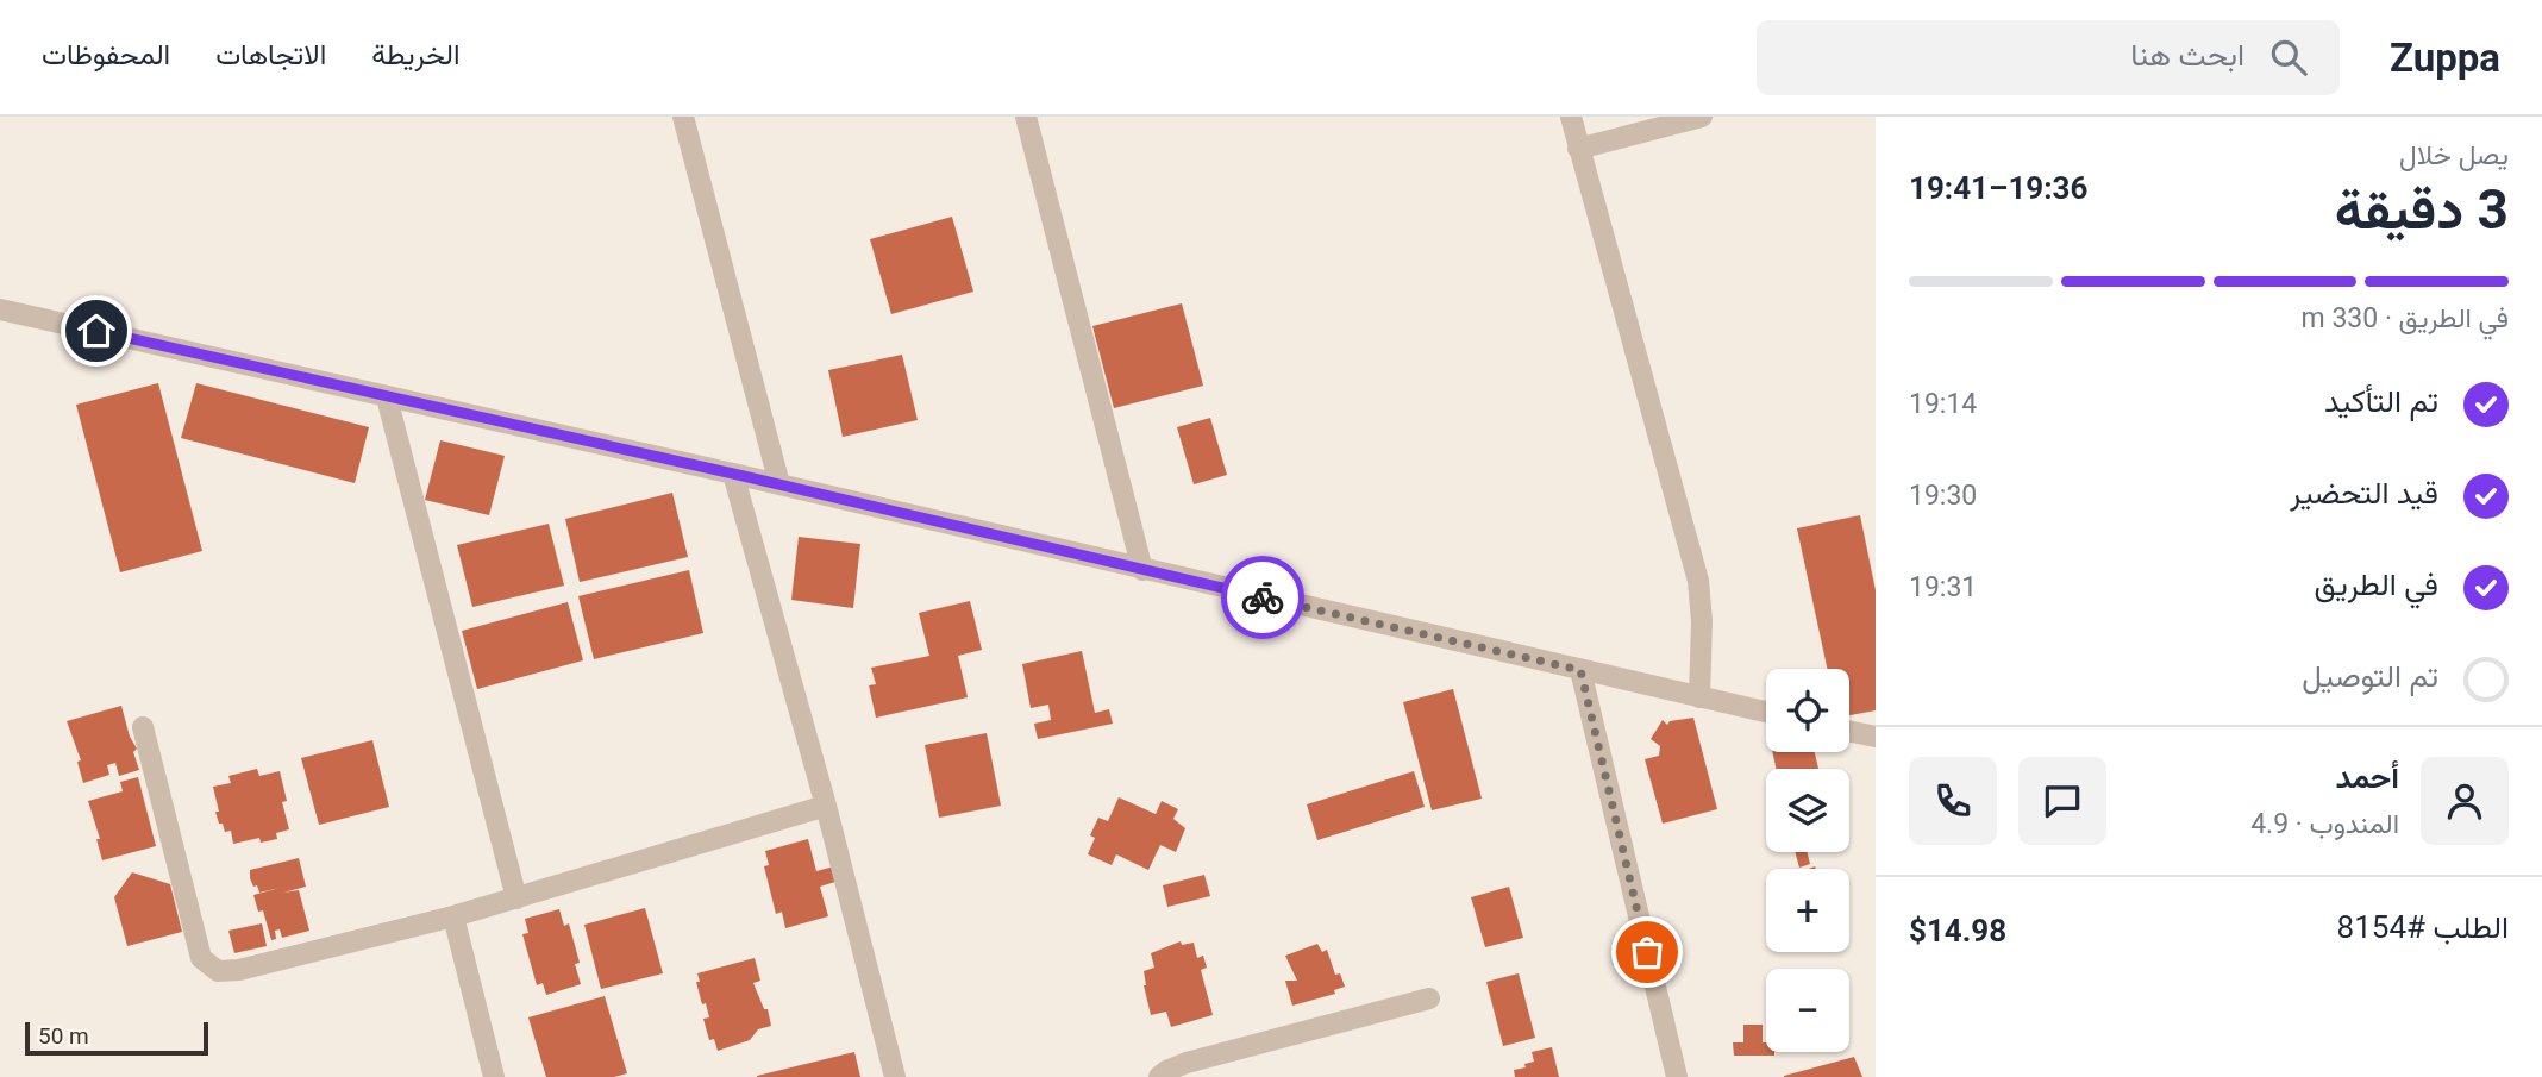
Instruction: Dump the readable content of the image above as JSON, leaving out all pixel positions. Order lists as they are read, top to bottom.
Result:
{
  "scale_bar": "50 m",
  "page": {
    "header": "Zuppa",
    "search": "ابحث هنا",
    "nav": ["الخريطة", "الاتجاهات", "المحفوظات"],
    "heading": ["3 دقيقة", "يصل خلال", "19:36–19:41"],
    "panel": [
      "أحمد",
      "المندوب · 4.9",
      "الطلب #8154",
      "$14.98"
    ],
    "bar": "في الطريق · 330 m",
    "list": [
      ["تم التأكيد", "19:14"],
      ["قيد التحضير", "19:30"],
      ["في الطريق", "19:31"],
      "تم التوصيل"
    ],
    "map_buttons": ["+", "−"],
    "scale": "50 m"
  }
}
